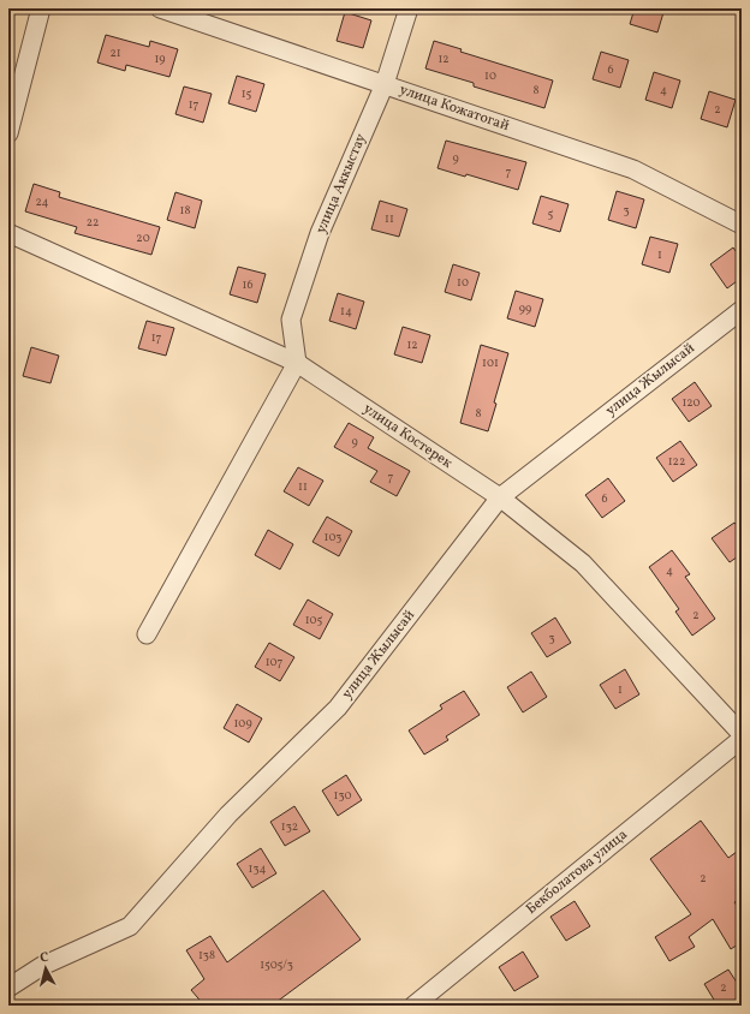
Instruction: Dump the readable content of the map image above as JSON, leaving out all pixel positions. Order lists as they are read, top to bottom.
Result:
{
  "streets": {
    "street": [
      "улица Кожатогай",
      "улица Аккыстау",
      "улица Жылысай",
      "улица Костерек",
      "Бекболатова улица"
    ]
  },
  "crossings": [
    ["улица Кожатогай", "улица Аккыстау"],
    ["улица Аккыстау", "улица Костерек"],
    ["улица Жылысай", "улица Костерек"]
  ],
  "house_numbers": [
    "21",
    "19",
    "12",
    "6",
    "10",
    "8",
    "4",
    "15",
    "17",
    "2",
    "9",
    "7",
    "24",
    "18",
    "3",
    "5",
    "11",
    "22",
    "20",
    "1",
    "10",
    "16",
    "99",
    "14",
    "17",
    "12",
    "101",
    "120",
    "8",
    "9",
    "122",
    "7",
    "11",
    "6",
    "103",
    "4",
    "2",
    "105",
    "3",
    "107",
    "1",
    "109",
    "130",
    "132",
    "134",
    "2",
    "138",
    "1505/3",
    "2"
  ],
  "north": "top"
}
